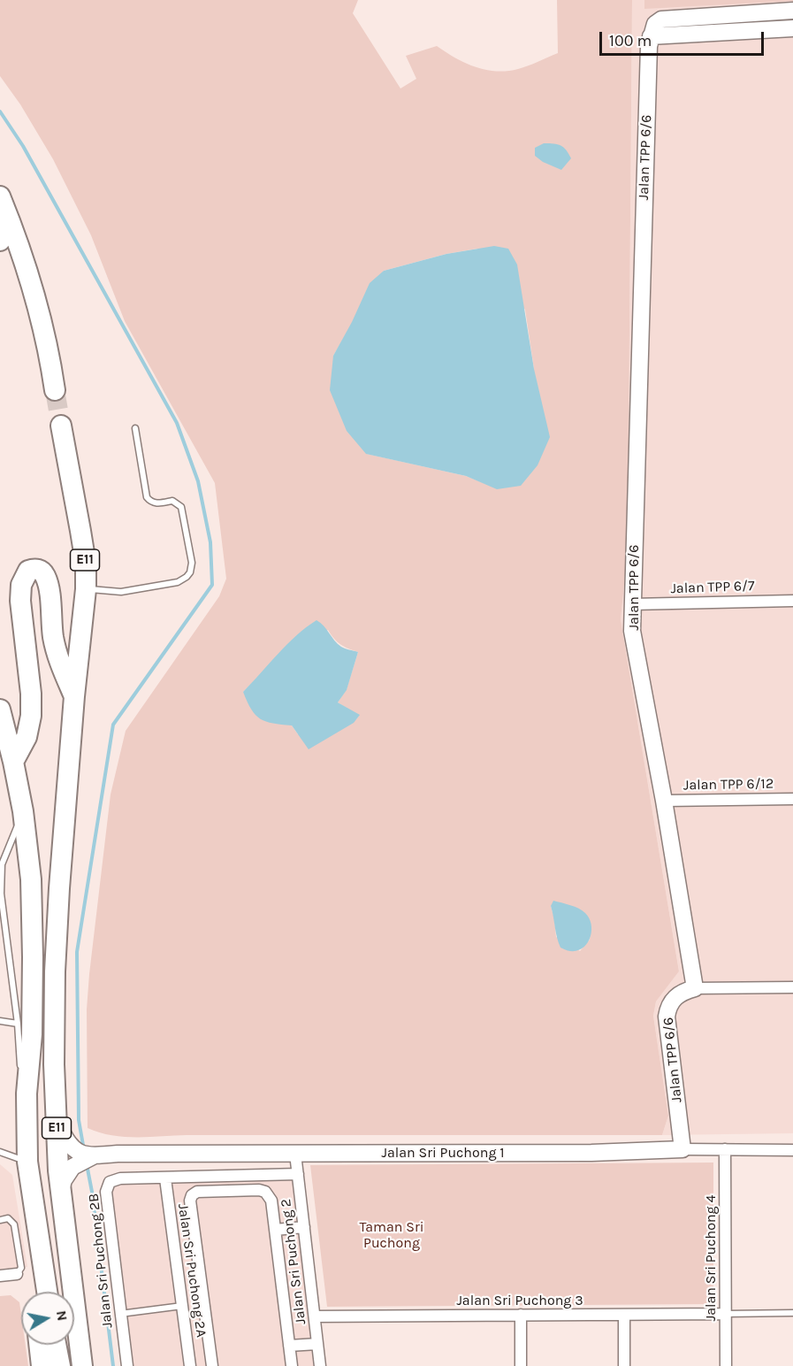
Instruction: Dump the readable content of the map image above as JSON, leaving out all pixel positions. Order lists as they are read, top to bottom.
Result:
{
  "streets": {
    "highway": ["E11"],
    "street": [
      "Jalan TPP 6/6",
      "Jalan TPP 6/7",
      "Jalan TPP 6/12",
      "Jalan Sri Puchong 1",
      "Jalan Sri Puchong 4",
      "Jalan Sri Puchong 2B",
      "Jalan Sri Puchong 2",
      "Jalan Sri Puchong 2A",
      "Jalan Sri Puchong 3"
    ]
  },
  "crossings": [
    ["Jalan TPP 6/6", "Jalan TPP 6/7"],
    ["Jalan TPP 6/6", "Jalan TPP 6/12"],
    ["Jalan TPP 6/6", "Jalan Sri Puchong 1"],
    ["Jalan Sri Puchong 1", "Jalan Sri Puchong 4"],
    ["Jalan Sri Puchong 1", "Jalan Sri Puchong 2"],
    ["Jalan Sri Puchong 4", "Jalan Sri Puchong 3"],
    ["Jalan Sri Puchong 2B", "Jalan Sri Puchong 2"],
    ["Jalan Sri Puchong 2B", "Jalan Sri Puchong 2A"],
    ["Jalan Sri Puchong 2", "Jalan Sri Puchong 3"]
  ],
  "parks": ["Taman Sri Puchong"],
  "scale_bar": "100 m",
  "north": "right"
}
